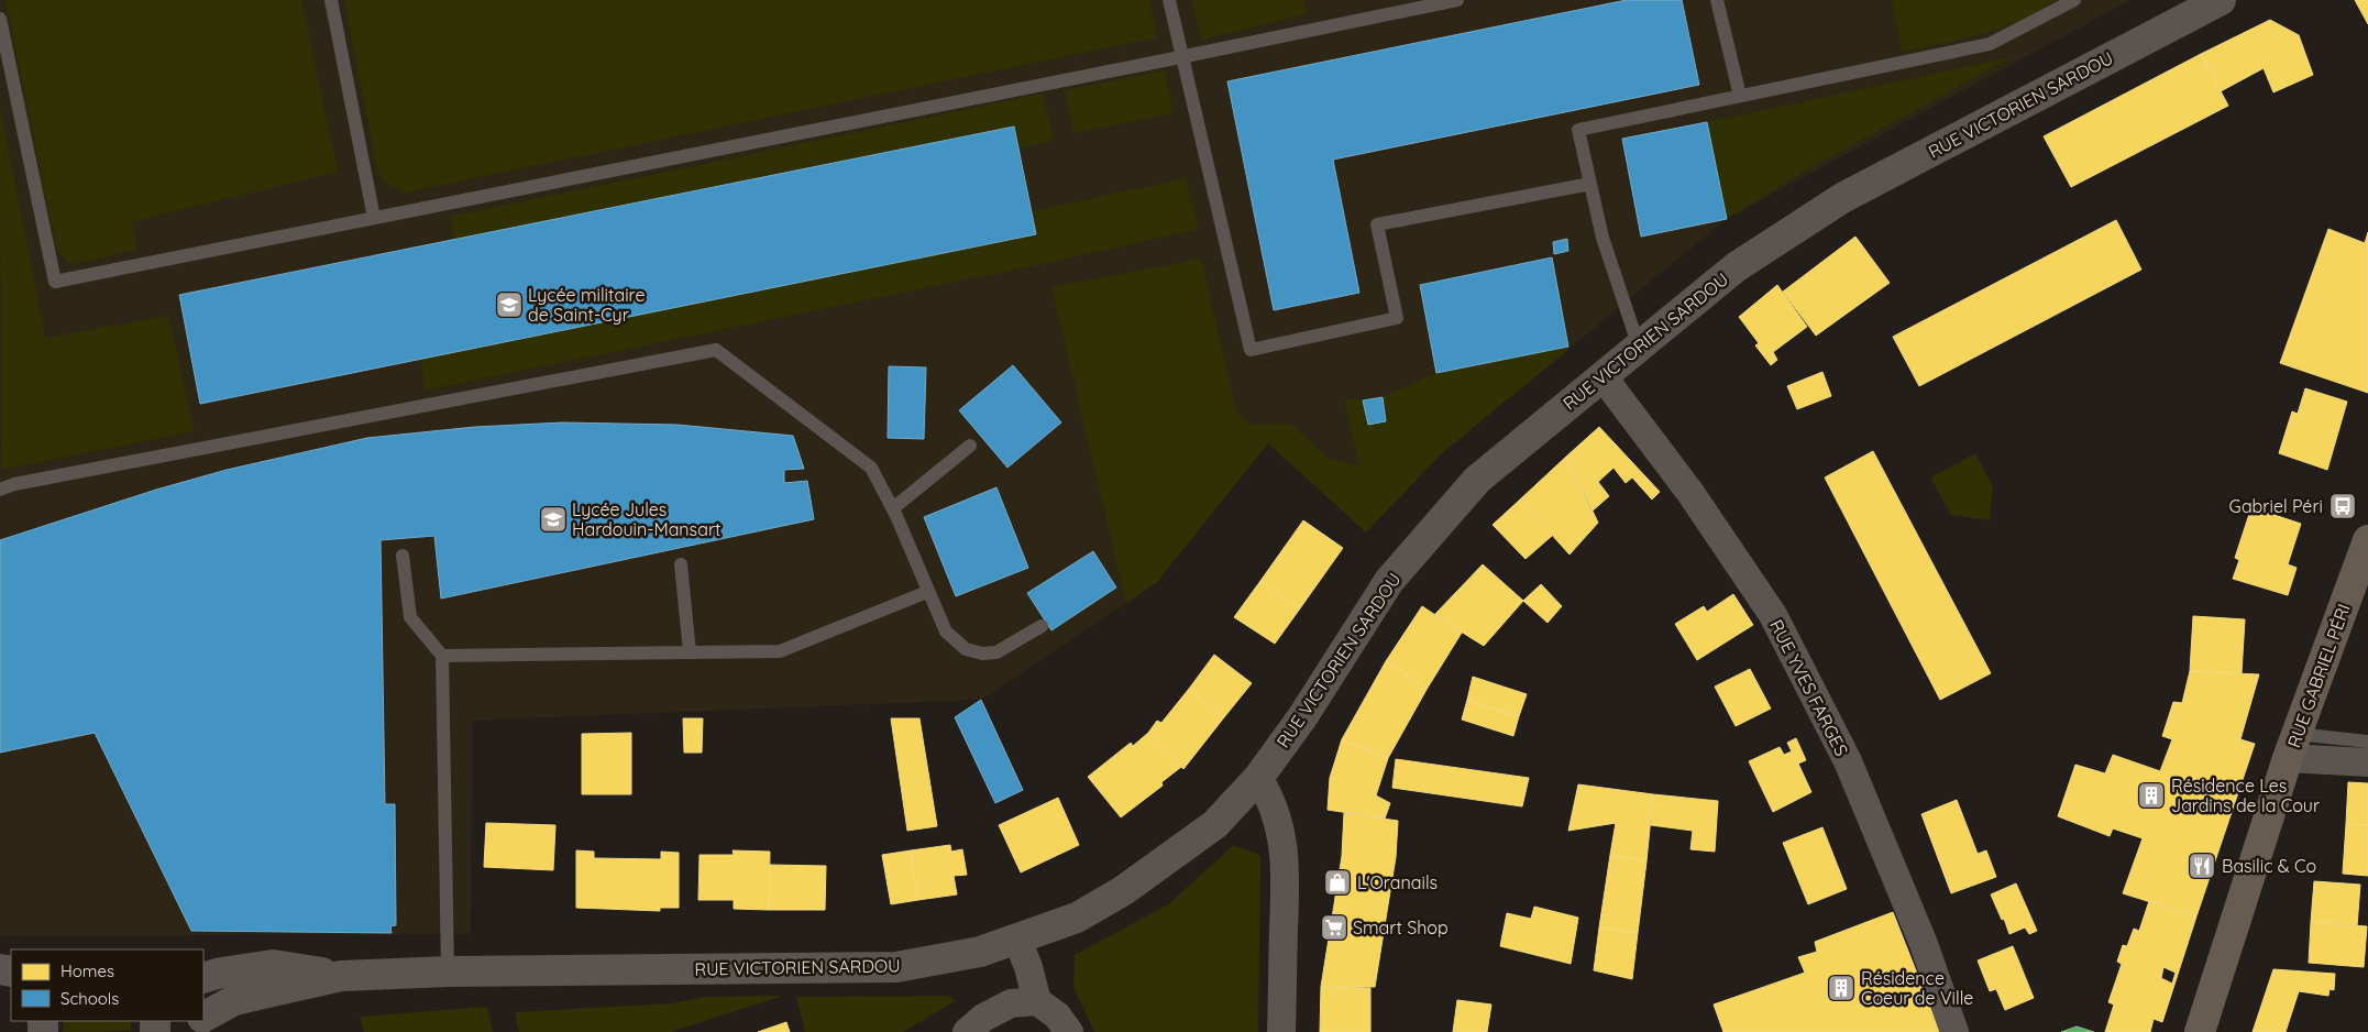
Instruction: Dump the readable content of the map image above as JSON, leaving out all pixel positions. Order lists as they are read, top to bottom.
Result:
{
  "streets": {
    "main road": ["RUE GABRIEL PÉRI"],
    "street": ["RUE VICTORIEN SARDOU", "RUE YVES FARGES"]
  },
  "crossings": [
    ["RUE VICTORIEN SARDOU", "RUE YVES FARGES"]
  ],
  "places": {
    "school or university": ["Lycée militaire de Saint-Cyr", "Lycée Jules Hardouin-Mansart"],
    "bus stop": ["Gabriel Péri"],
    "building": ["Résidence Les Jardins de la Cour", "Résidence Coeur de Ville"],
    "restaurant": ["Basilic & Co"],
    "shop": ["L'Oranails"],
    "supermarket": ["Smart Shop"]
  },
  "legend": ["Homes", "Schools"]
}
